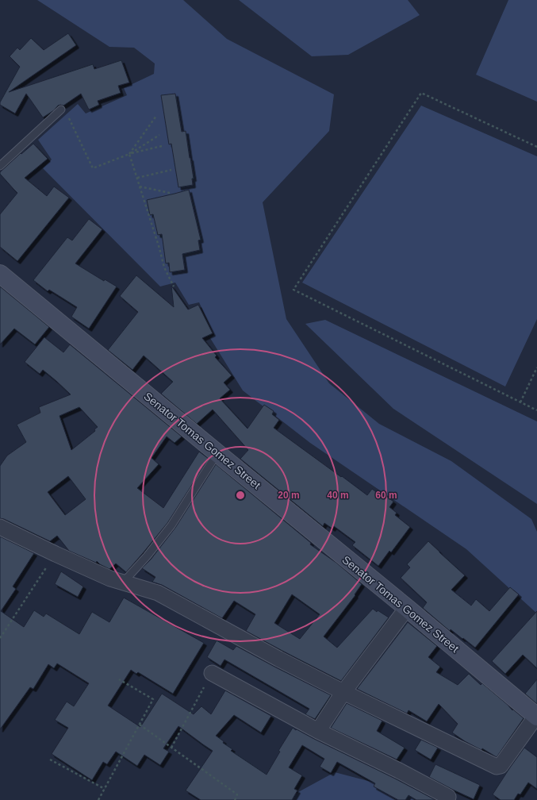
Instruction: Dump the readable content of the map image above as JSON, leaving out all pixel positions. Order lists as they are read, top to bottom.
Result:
{
  "streets": {
    "main road": ["Senator Tomas Gomez Street"]
  },
  "rings": ["20 m", "40 m", "60 m"]
}
